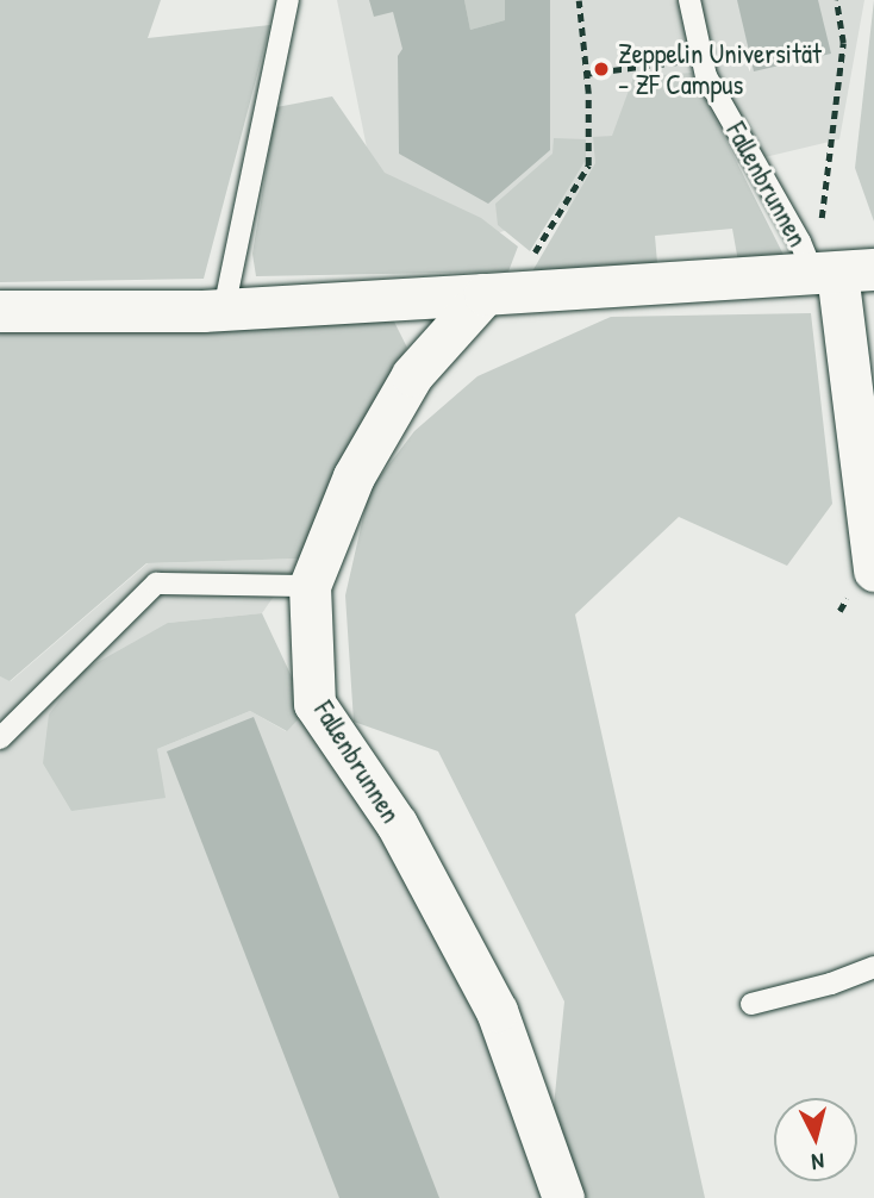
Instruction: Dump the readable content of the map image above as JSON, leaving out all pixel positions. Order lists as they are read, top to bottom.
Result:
{
  "streets": {
    "street": ["Fallenbrunnen"]
  },
  "places": ["Zeppelin Universität - ZF Campus"],
  "north": "bottom"
}
